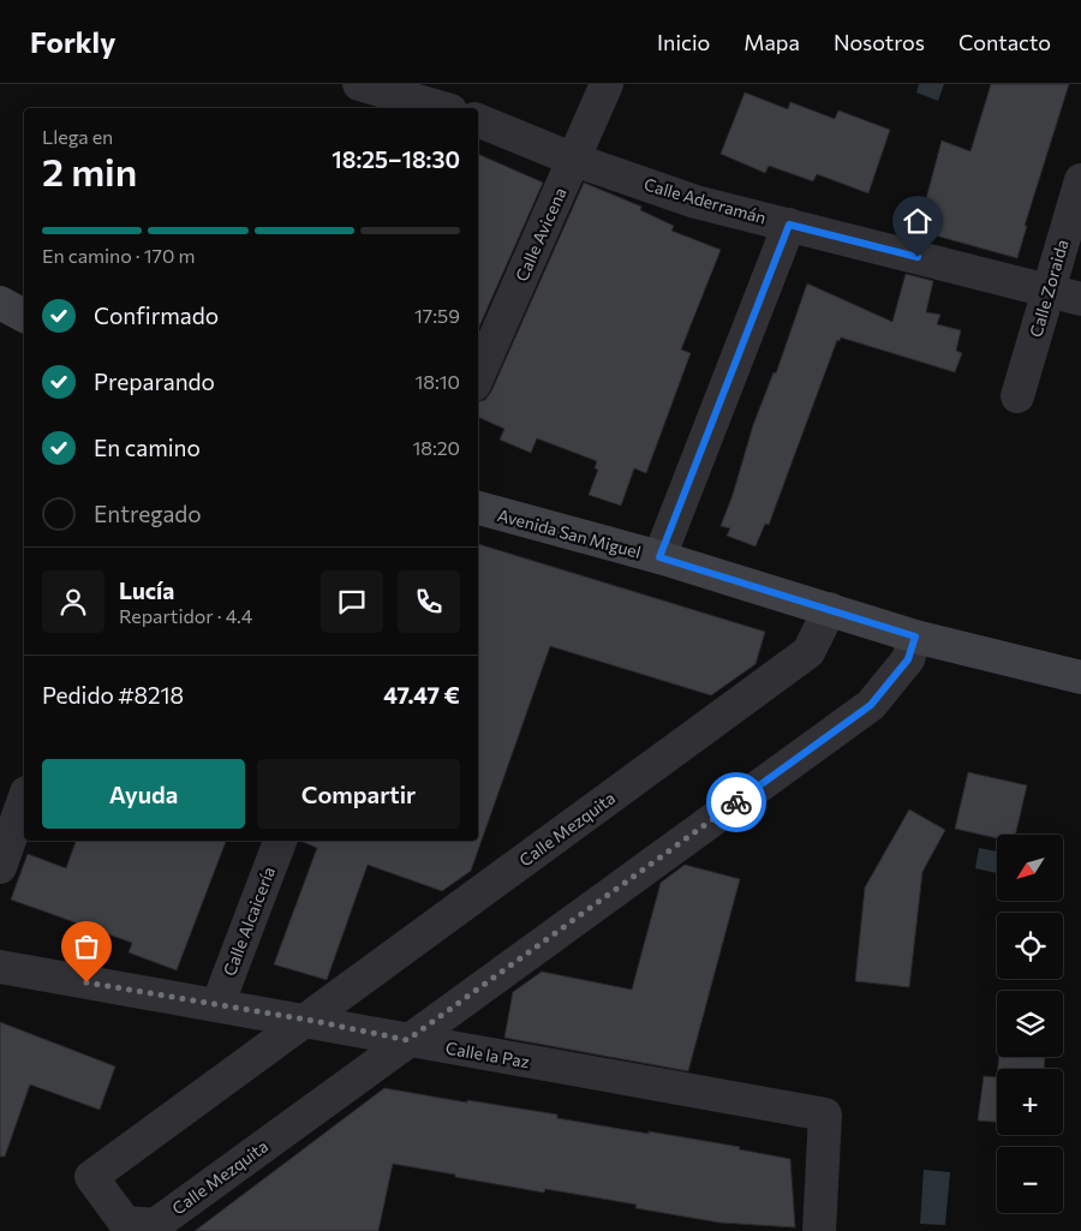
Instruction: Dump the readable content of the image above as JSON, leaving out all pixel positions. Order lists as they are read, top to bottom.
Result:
{
  "streets": {
    "street": [
      "Calle Aderramán",
      "Calle Avicena",
      "Calle Zoraida",
      "Avenida San Miguel",
      "Calle Mezquita",
      "Calle Alcaicería",
      "Calle la Paz"
    ]
  },
  "crossings": [
    ["Calle Aderramán", "Calle Avicena"],
    ["Calle Aderramán", "Calle Zoraida"],
    ["Avenida San Miguel", "Calle Mezquita"],
    ["Calle Mezquita", "Calle la Paz"],
    ["Calle Alcaicería", "Calle la Paz"]
  ],
  "north": "bottom left",
  "page": {
    "header": "Forkly",
    "nav": [
      "Inicio",
      "Mapa",
      "Nosotros",
      "Contacto"
    ],
    "heading": ["2 min", "Llega en", "18:25–18:30"],
    "panel": [
      "Lucía",
      "Repartidor · 4.4",
      "Pedido #8218",
      "47.47 €"
    ],
    "bar": "En camino · 170 m",
    "list": [
      ["Confirmado", "17:59"],
      ["Preparando", "18:10"],
      ["En camino", "18:20"],
      "Entregado"
    ],
    "buttons": ["Ayuda", "Compartir"],
    "map_buttons": ["+", "−"]
  }
}
